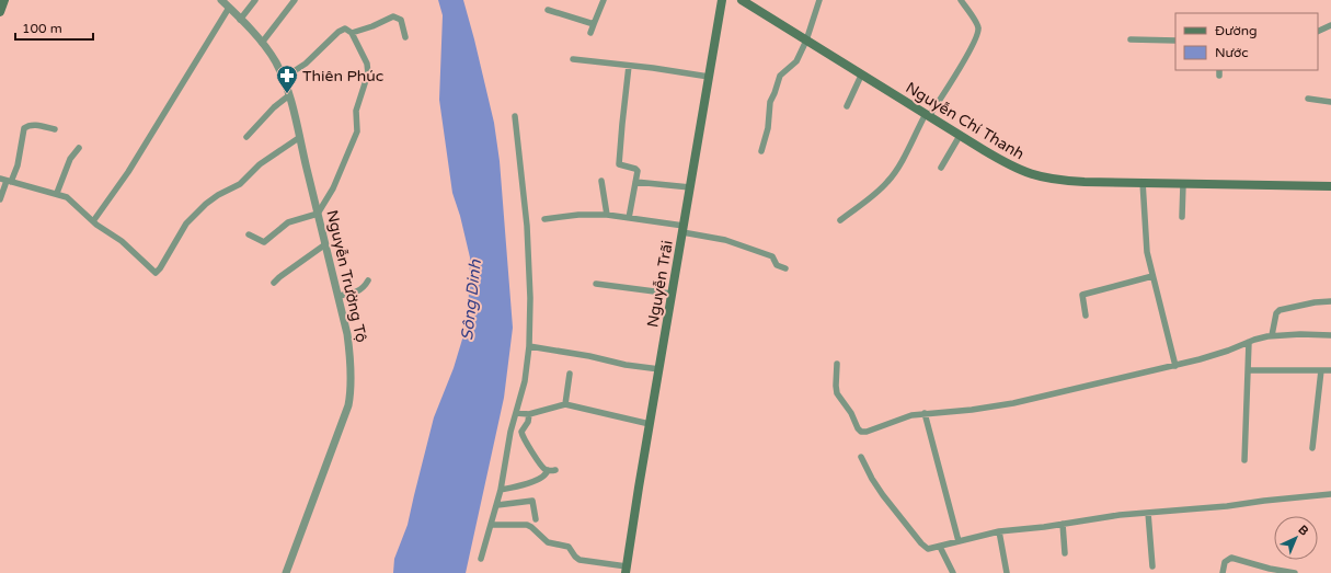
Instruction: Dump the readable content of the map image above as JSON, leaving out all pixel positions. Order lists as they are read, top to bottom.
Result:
{
  "streets": {
    "main road": ["Nguyễn Chí Thanh", "Nguyễn Trãi"],
    "street": ["Nguyễn Trường Tộ"]
  },
  "water": ["Sông Dinh"],
  "places": {
    "pharmacy": ["Thiên Phúc"]
  },
  "legend": ["Đường", "Nước"],
  "scale_bar": "100 m",
  "north": "top right"
}
